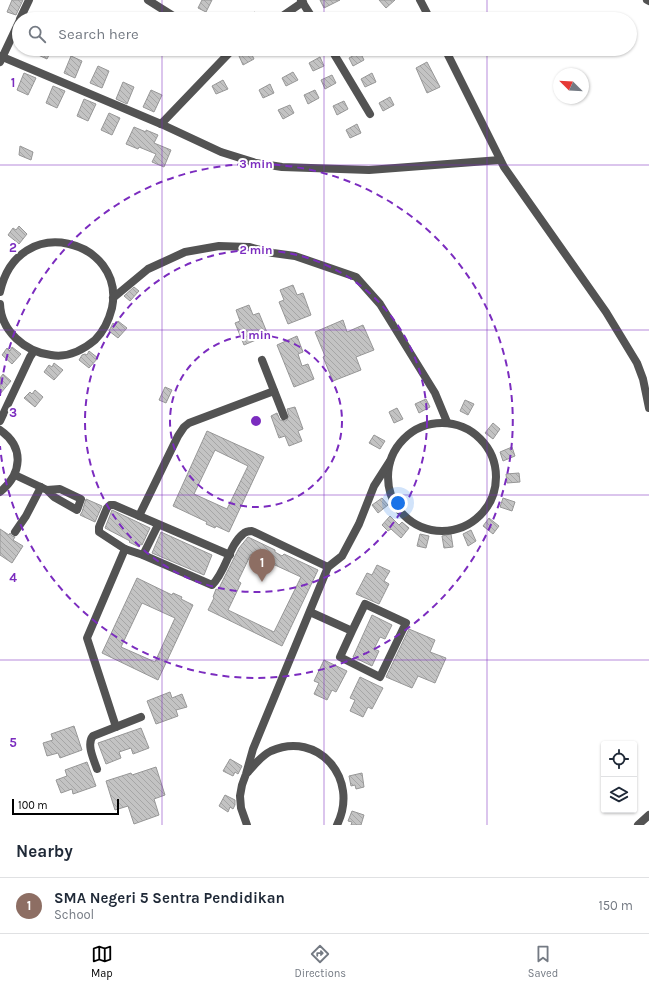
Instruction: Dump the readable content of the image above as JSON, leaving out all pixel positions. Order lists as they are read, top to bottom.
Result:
{
  "scale_bar": "100 m",
  "north": "top left",
  "page": {
    "search": "Search here",
    "pins": "1",
    "scale": "100 m",
    "heading": "Nearby",
    "list": [
      {
        "mark": "1",
        "name": "SMA Negeri 5 Sentra Pendidikan",
        "note": "School",
        "value": "150 m"
      }
    ],
    "nav": ["Map", "Directions", "Saved"]
  },
  "grid": {
    "rows": [
      "1",
      "2",
      "3",
      "4",
      "5"
    ]
  },
  "rings": ["3 min", "2 min", "1 min"]
}
